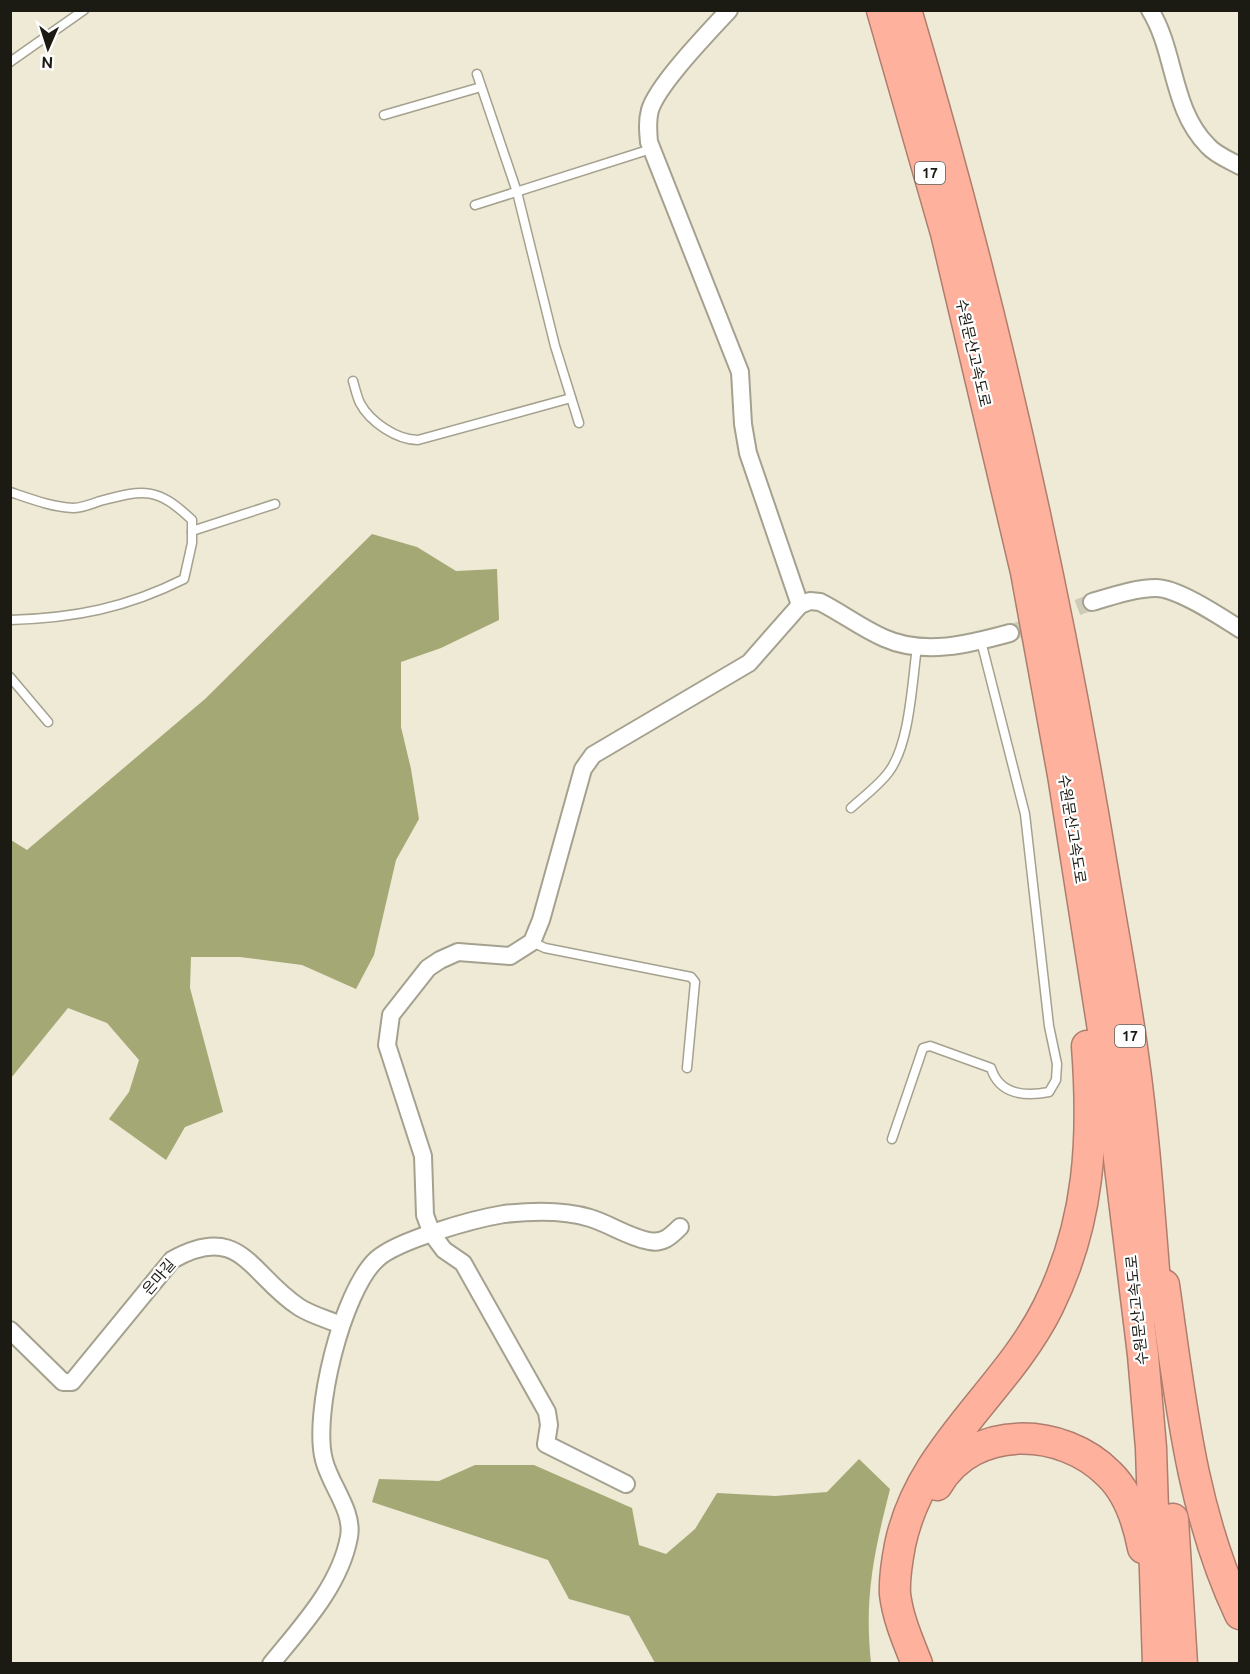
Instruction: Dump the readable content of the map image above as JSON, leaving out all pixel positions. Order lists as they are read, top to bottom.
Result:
{
  "streets": {
    "highway": ["17", "수원문산고속도로"],
    "street": ["은마길"]
  },
  "north": "bottom"
}
